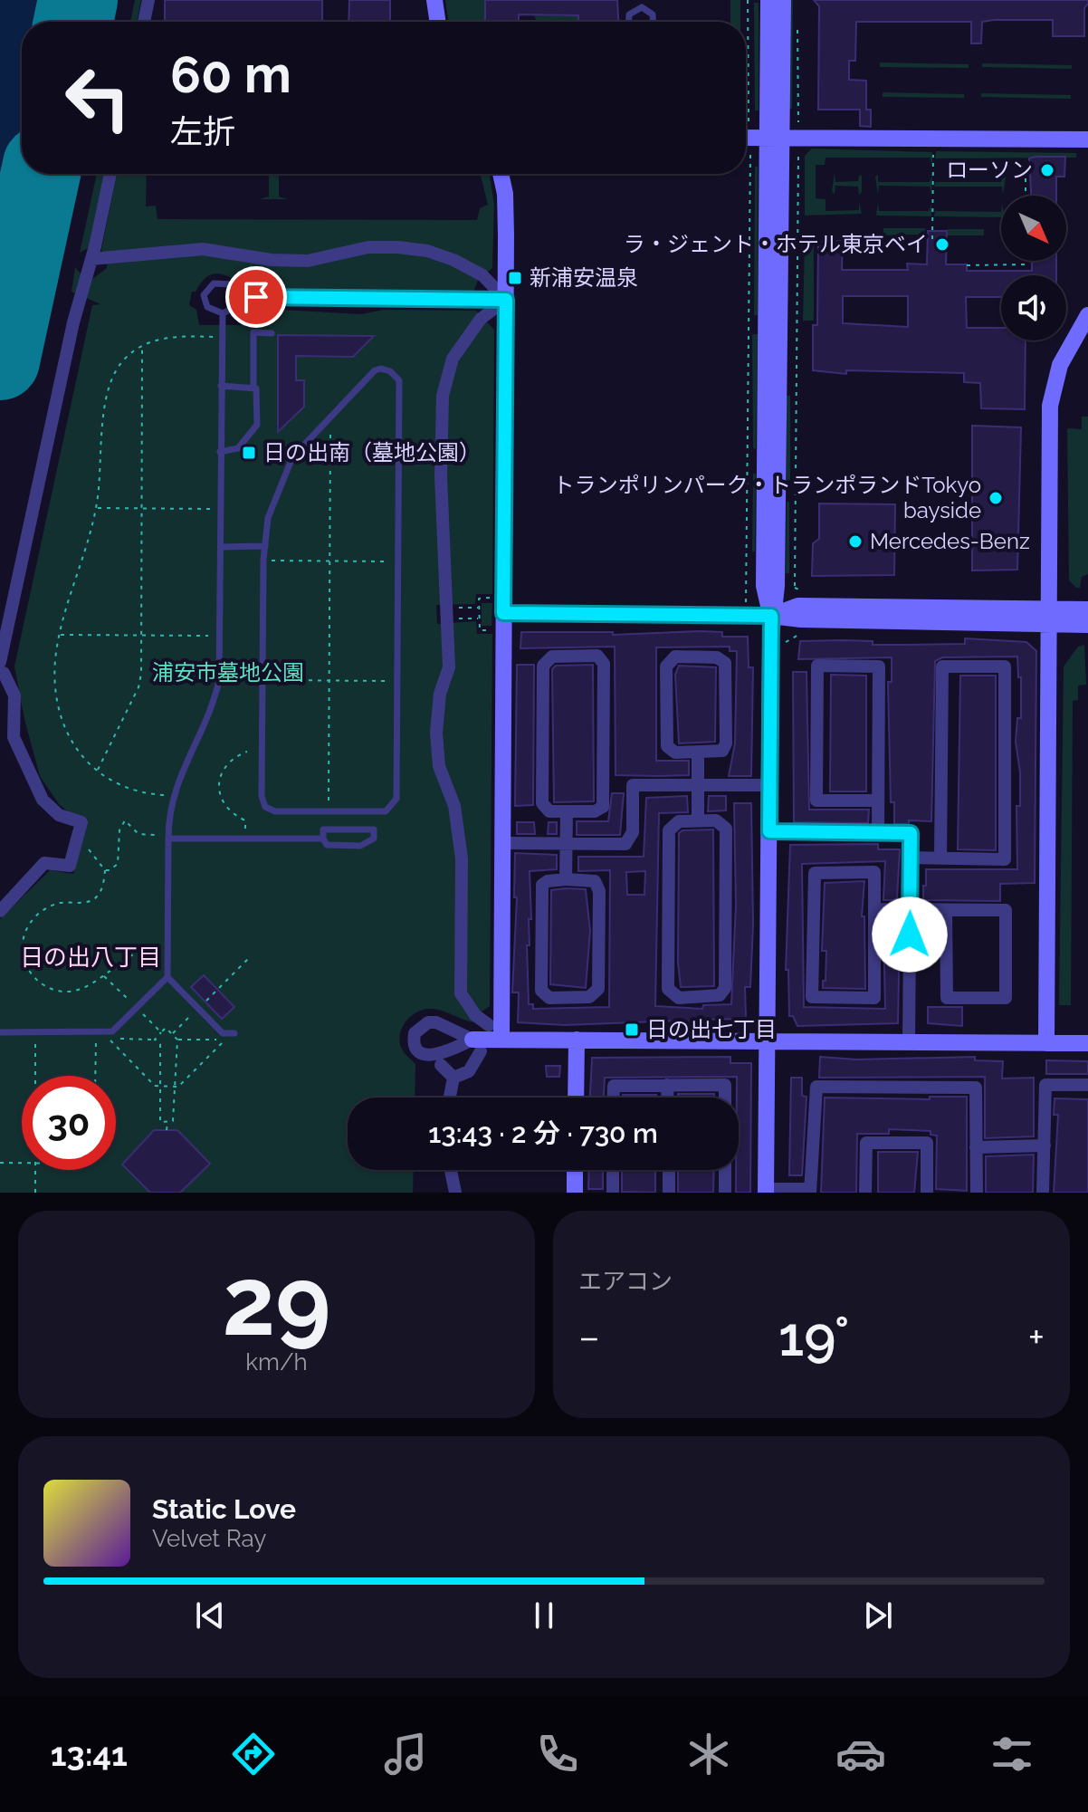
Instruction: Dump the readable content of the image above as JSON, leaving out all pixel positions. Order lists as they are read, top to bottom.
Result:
{
  "districts": ["日の出八丁目"],
  "parks": ["浦安市墓地公園"],
  "places": {
    "other": [
      "ローソン",
      "ラ・ジェント・ホテル東京ベイ",
      "トランポリンパーク・トランポランドTokyo bayside",
      "Mercedes-Benz"
    ],
    "transit": ["新浦安温泉", "日の出南（墓地公園）", "日の出七丁目"]
  },
  "north": "bottom right",
  "page": {
    "turn": ["60 m", "左折"],
    "limit": "30",
    "trip": "13:43 · 2 分 · 730 m",
    "tile": [
      ["29", "km/h"],
      "エアコン"
    ],
    "heat": ["−", "19°", "+"],
    "song": ["Static Love", "Velvet Ray"],
    "tabs": "13:41"
  }
}
